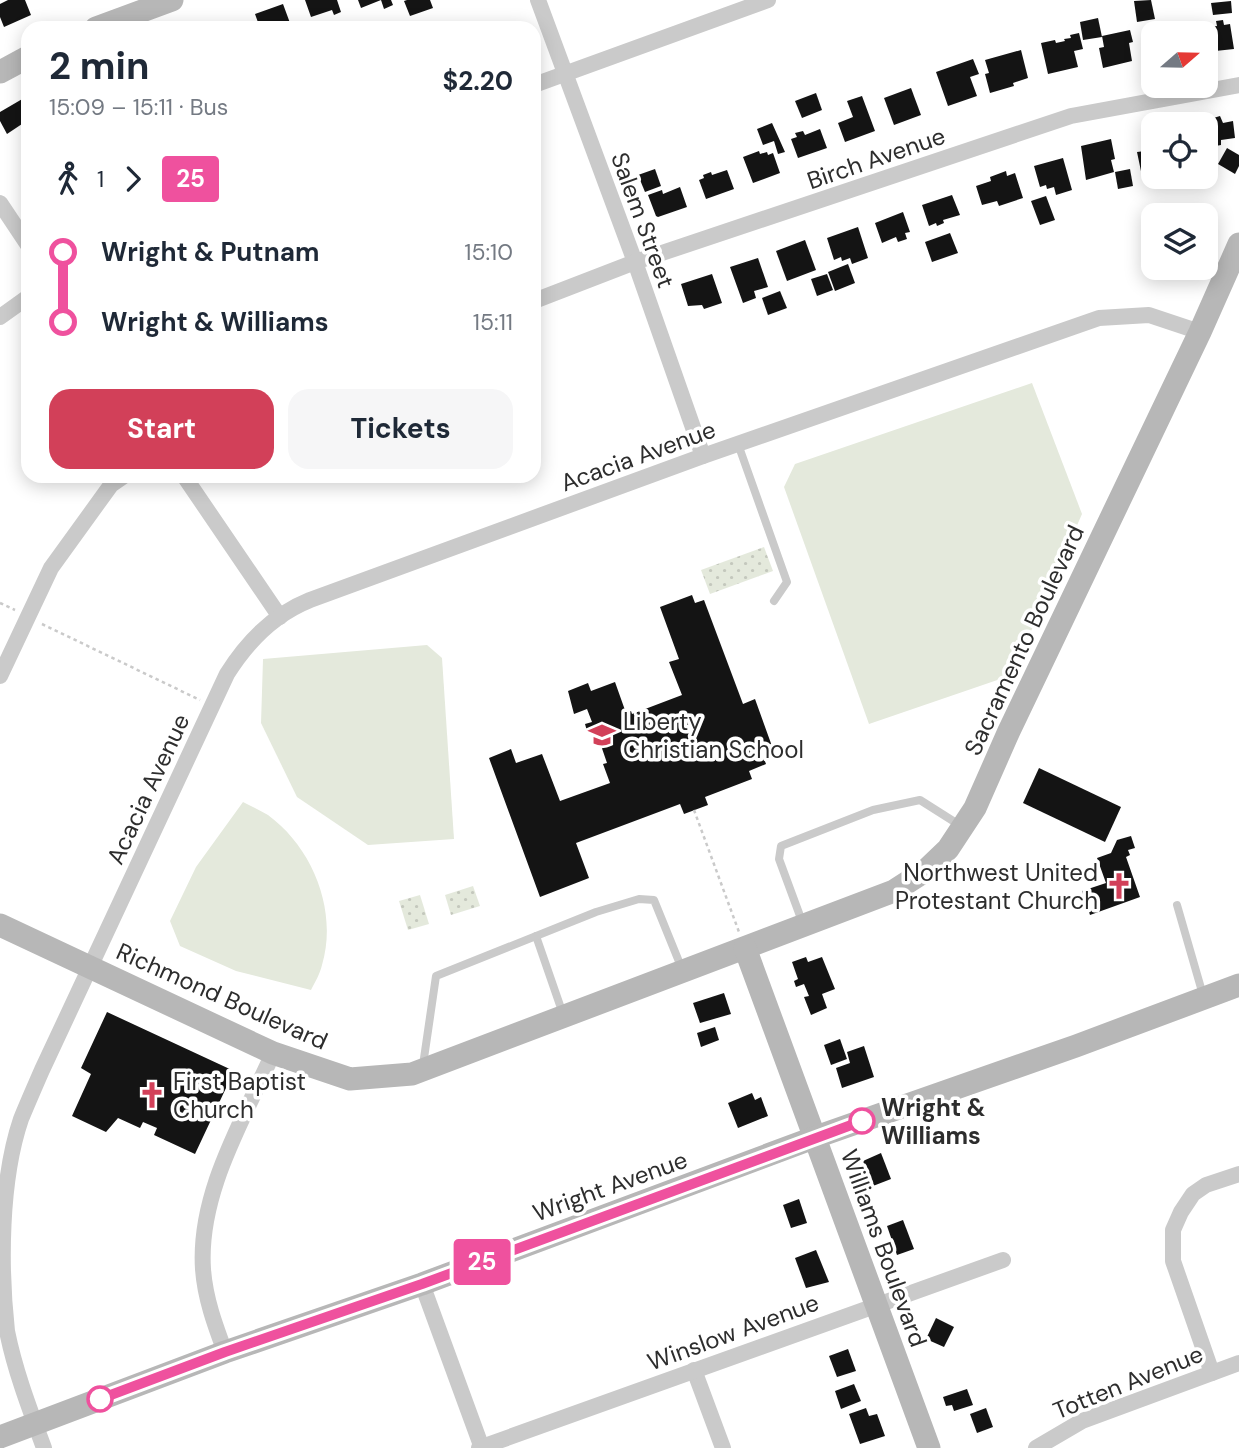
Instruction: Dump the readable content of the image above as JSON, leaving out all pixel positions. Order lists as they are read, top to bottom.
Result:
{
  "streets": {
    "street": [
      "Birch Avenue",
      "Salem Street",
      "Acacia Avenue",
      "Sacramento Boulevard",
      "Richmond Boulevard",
      "Wright Avenue",
      "Williams Boulevard",
      "Winslow Avenue",
      "Totten Avenue"
    ]
  },
  "crossings": [
    ["Birch Avenue", "Salem Street"],
    ["Salem Street", "Acacia Avenue"],
    ["Acacia Avenue", "Sacramento Boulevard"],
    ["Acacia Avenue", "Richmond Boulevard"],
    ["Acacia Avenue", "Wright Avenue"],
    ["Sacramento Boulevard", "Richmond Boulevard"],
    ["Sacramento Boulevard", "Williams Boulevard"],
    ["Richmond Boulevard", "Williams Boulevard"],
    ["Wright Avenue", "Williams Boulevard"],
    ["Williams Boulevard", "Winslow Avenue"]
  ],
  "places": {
    "school or university": ["Liberty Christian School"],
    "church": ["Northwest United Protestant Church", "First Baptist Church"],
    "other": ["Wright & Williams"]
  },
  "lines": ["bus line 25"],
  "north": "right",
  "page": {
    "on_map": "25",
    "heading": ["2 min", "15:09 – 15:11 · Bus", "$2.20"],
    "legs": ["1", "25"],
    "list": [
      {
        "name": "Wright & Putnam",
        "value": "15:10"
      },
      {
        "name": "Wright & Williams",
        "value": "15:11"
      }
    ],
    "buttons": ["Start", "Tickets"]
  }
}
